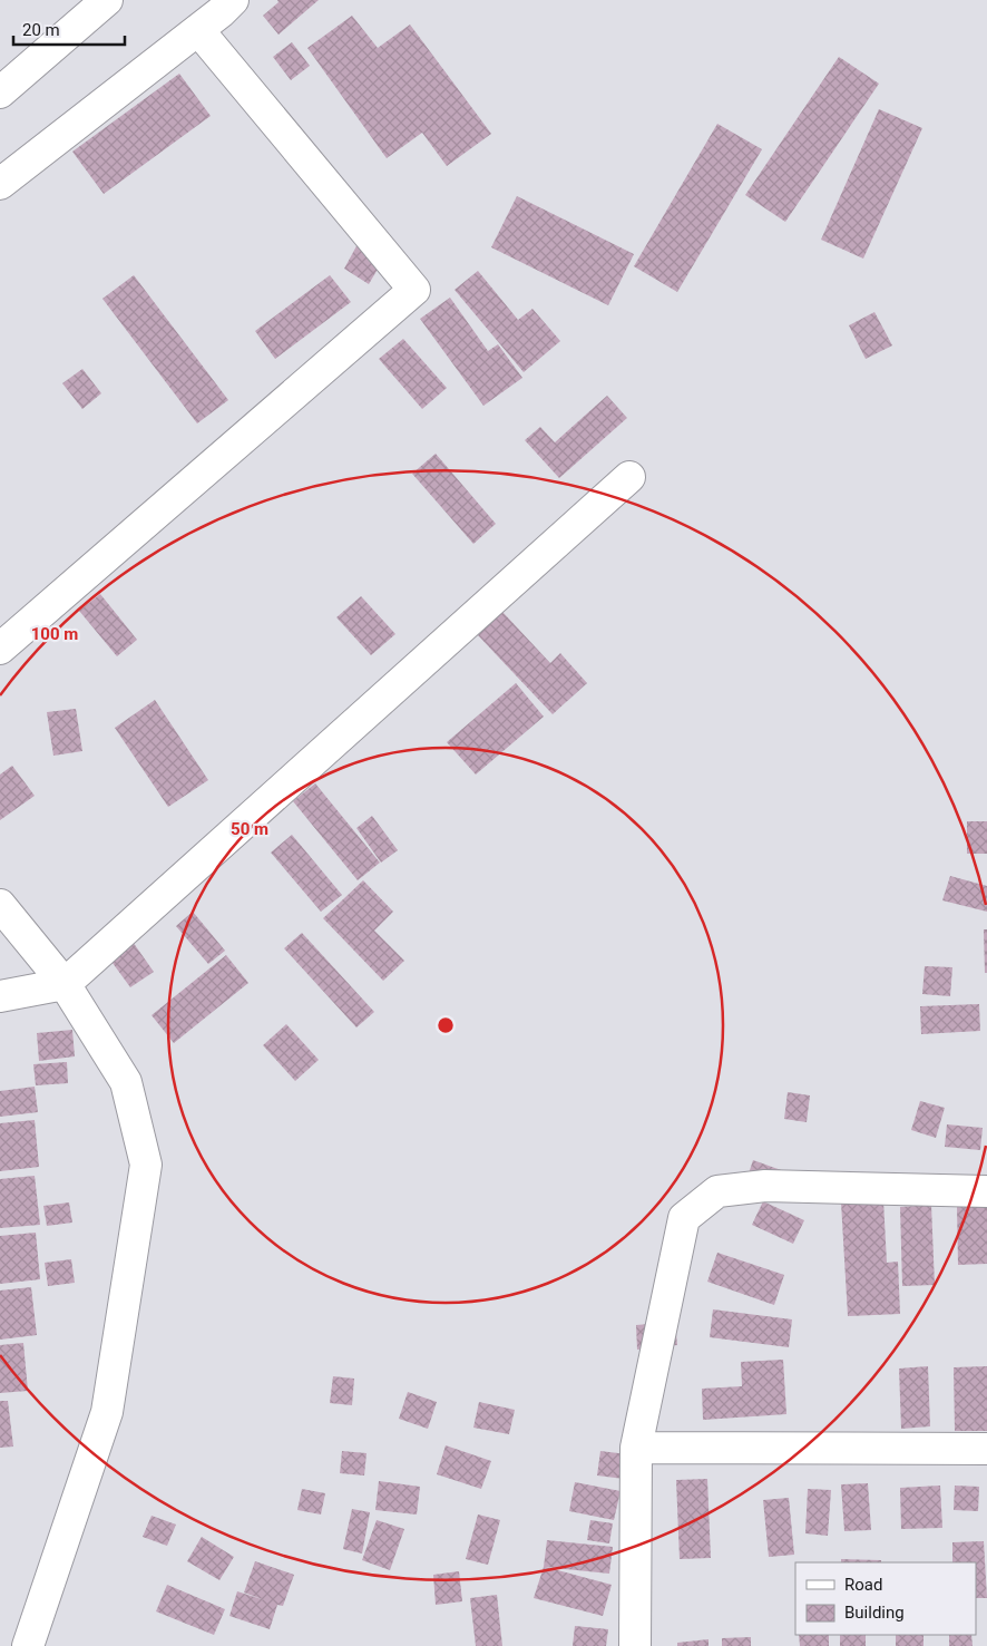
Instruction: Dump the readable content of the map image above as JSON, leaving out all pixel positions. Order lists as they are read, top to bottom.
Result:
{
  "legend": ["Road", "Building"],
  "scale_bar": "20 m",
  "rings": ["100 m", "50 m"]
}
